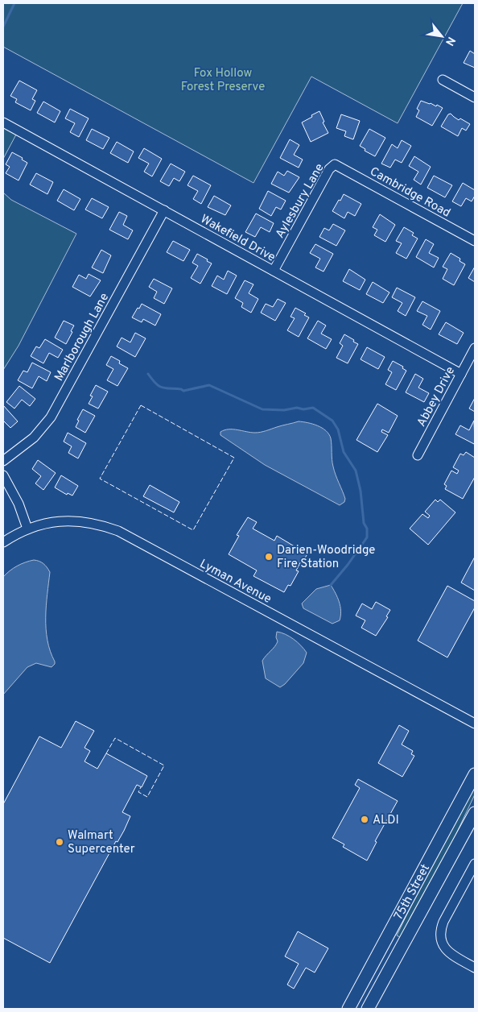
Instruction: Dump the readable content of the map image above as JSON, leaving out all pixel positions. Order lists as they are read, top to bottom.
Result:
{
  "streets": {
    "main road": ["75th Street"],
    "street": [
      "Cambridge Road",
      "Aylesbury Lane",
      "Wakefield Drive",
      "Marlborough Lane",
      "Abbey Drive",
      "Lyman Avenue"
    ]
  },
  "crossings": [
    ["Cambridge Road", "Aylesbury Lane"],
    ["Aylesbury Lane", "Wakefield Drive"],
    ["Wakefield Drive", "Marlborough Lane"],
    ["Wakefield Drive", "Abbey Drive"]
  ],
  "parks": ["Fox Hollow Forest Preserve"],
  "places": ["Darien-Woodridge Fire Station", "ALDI", "Walmart Supercenter"],
  "north": "bottom right"
}
